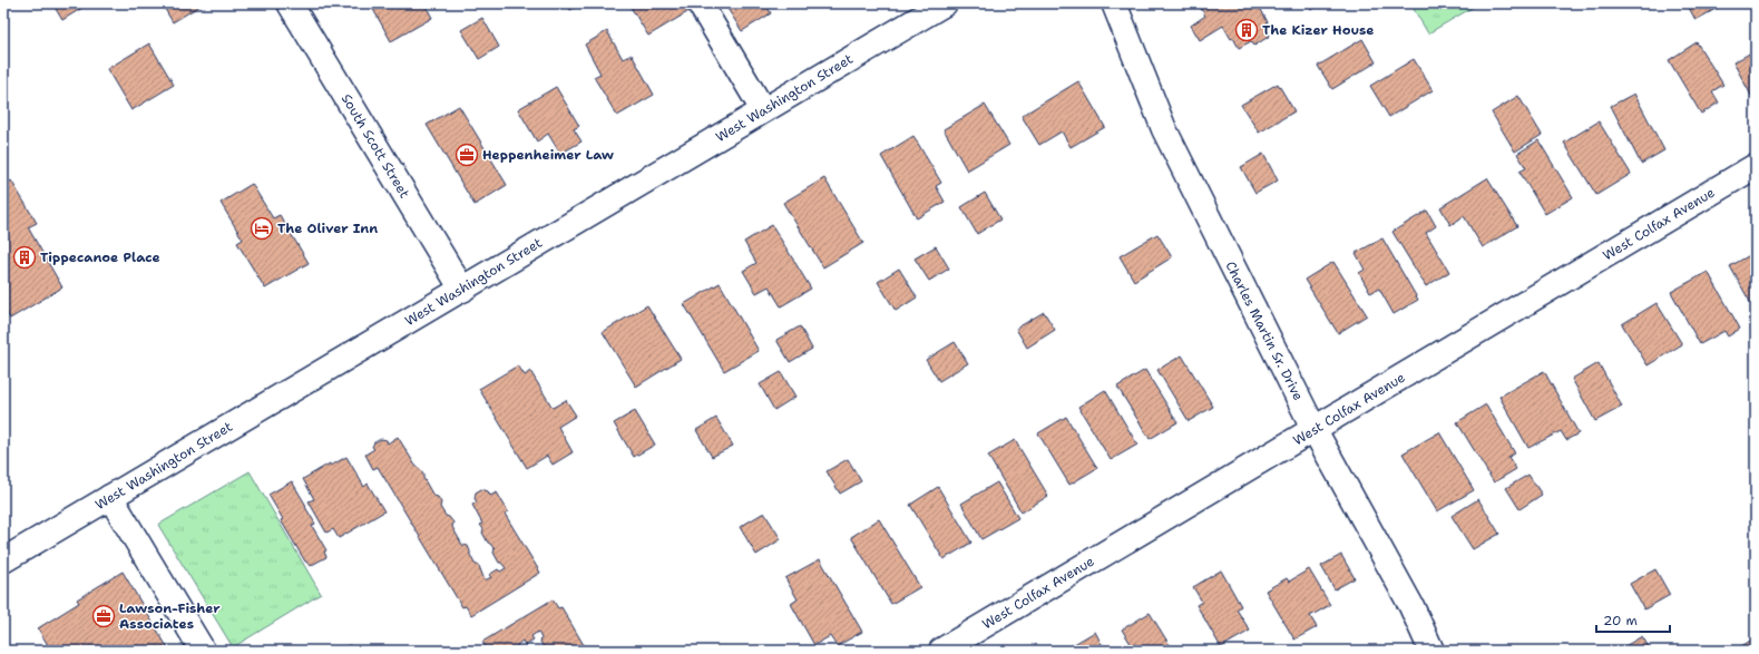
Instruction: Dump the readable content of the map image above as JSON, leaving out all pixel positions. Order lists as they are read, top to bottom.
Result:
{
  "streets": {
    "street": [
      "West Washington Street",
      "South Scott Street",
      "West Colfax Avenue",
      "Charles Martin Sr. Drive"
    ]
  },
  "crossings": [
    ["West Washington Street", "South Scott Street"],
    ["West Colfax Avenue", "Charles Martin Sr. Drive"]
  ],
  "places": {
    "building": ["The Kizer House", "Tippecanoe Place"],
    "office": ["Heppenheimer Law", "Lawson-Fisher Associates"],
    "hotel": ["The Oliver Inn"]
  },
  "scale_bar": "20 m"
}
